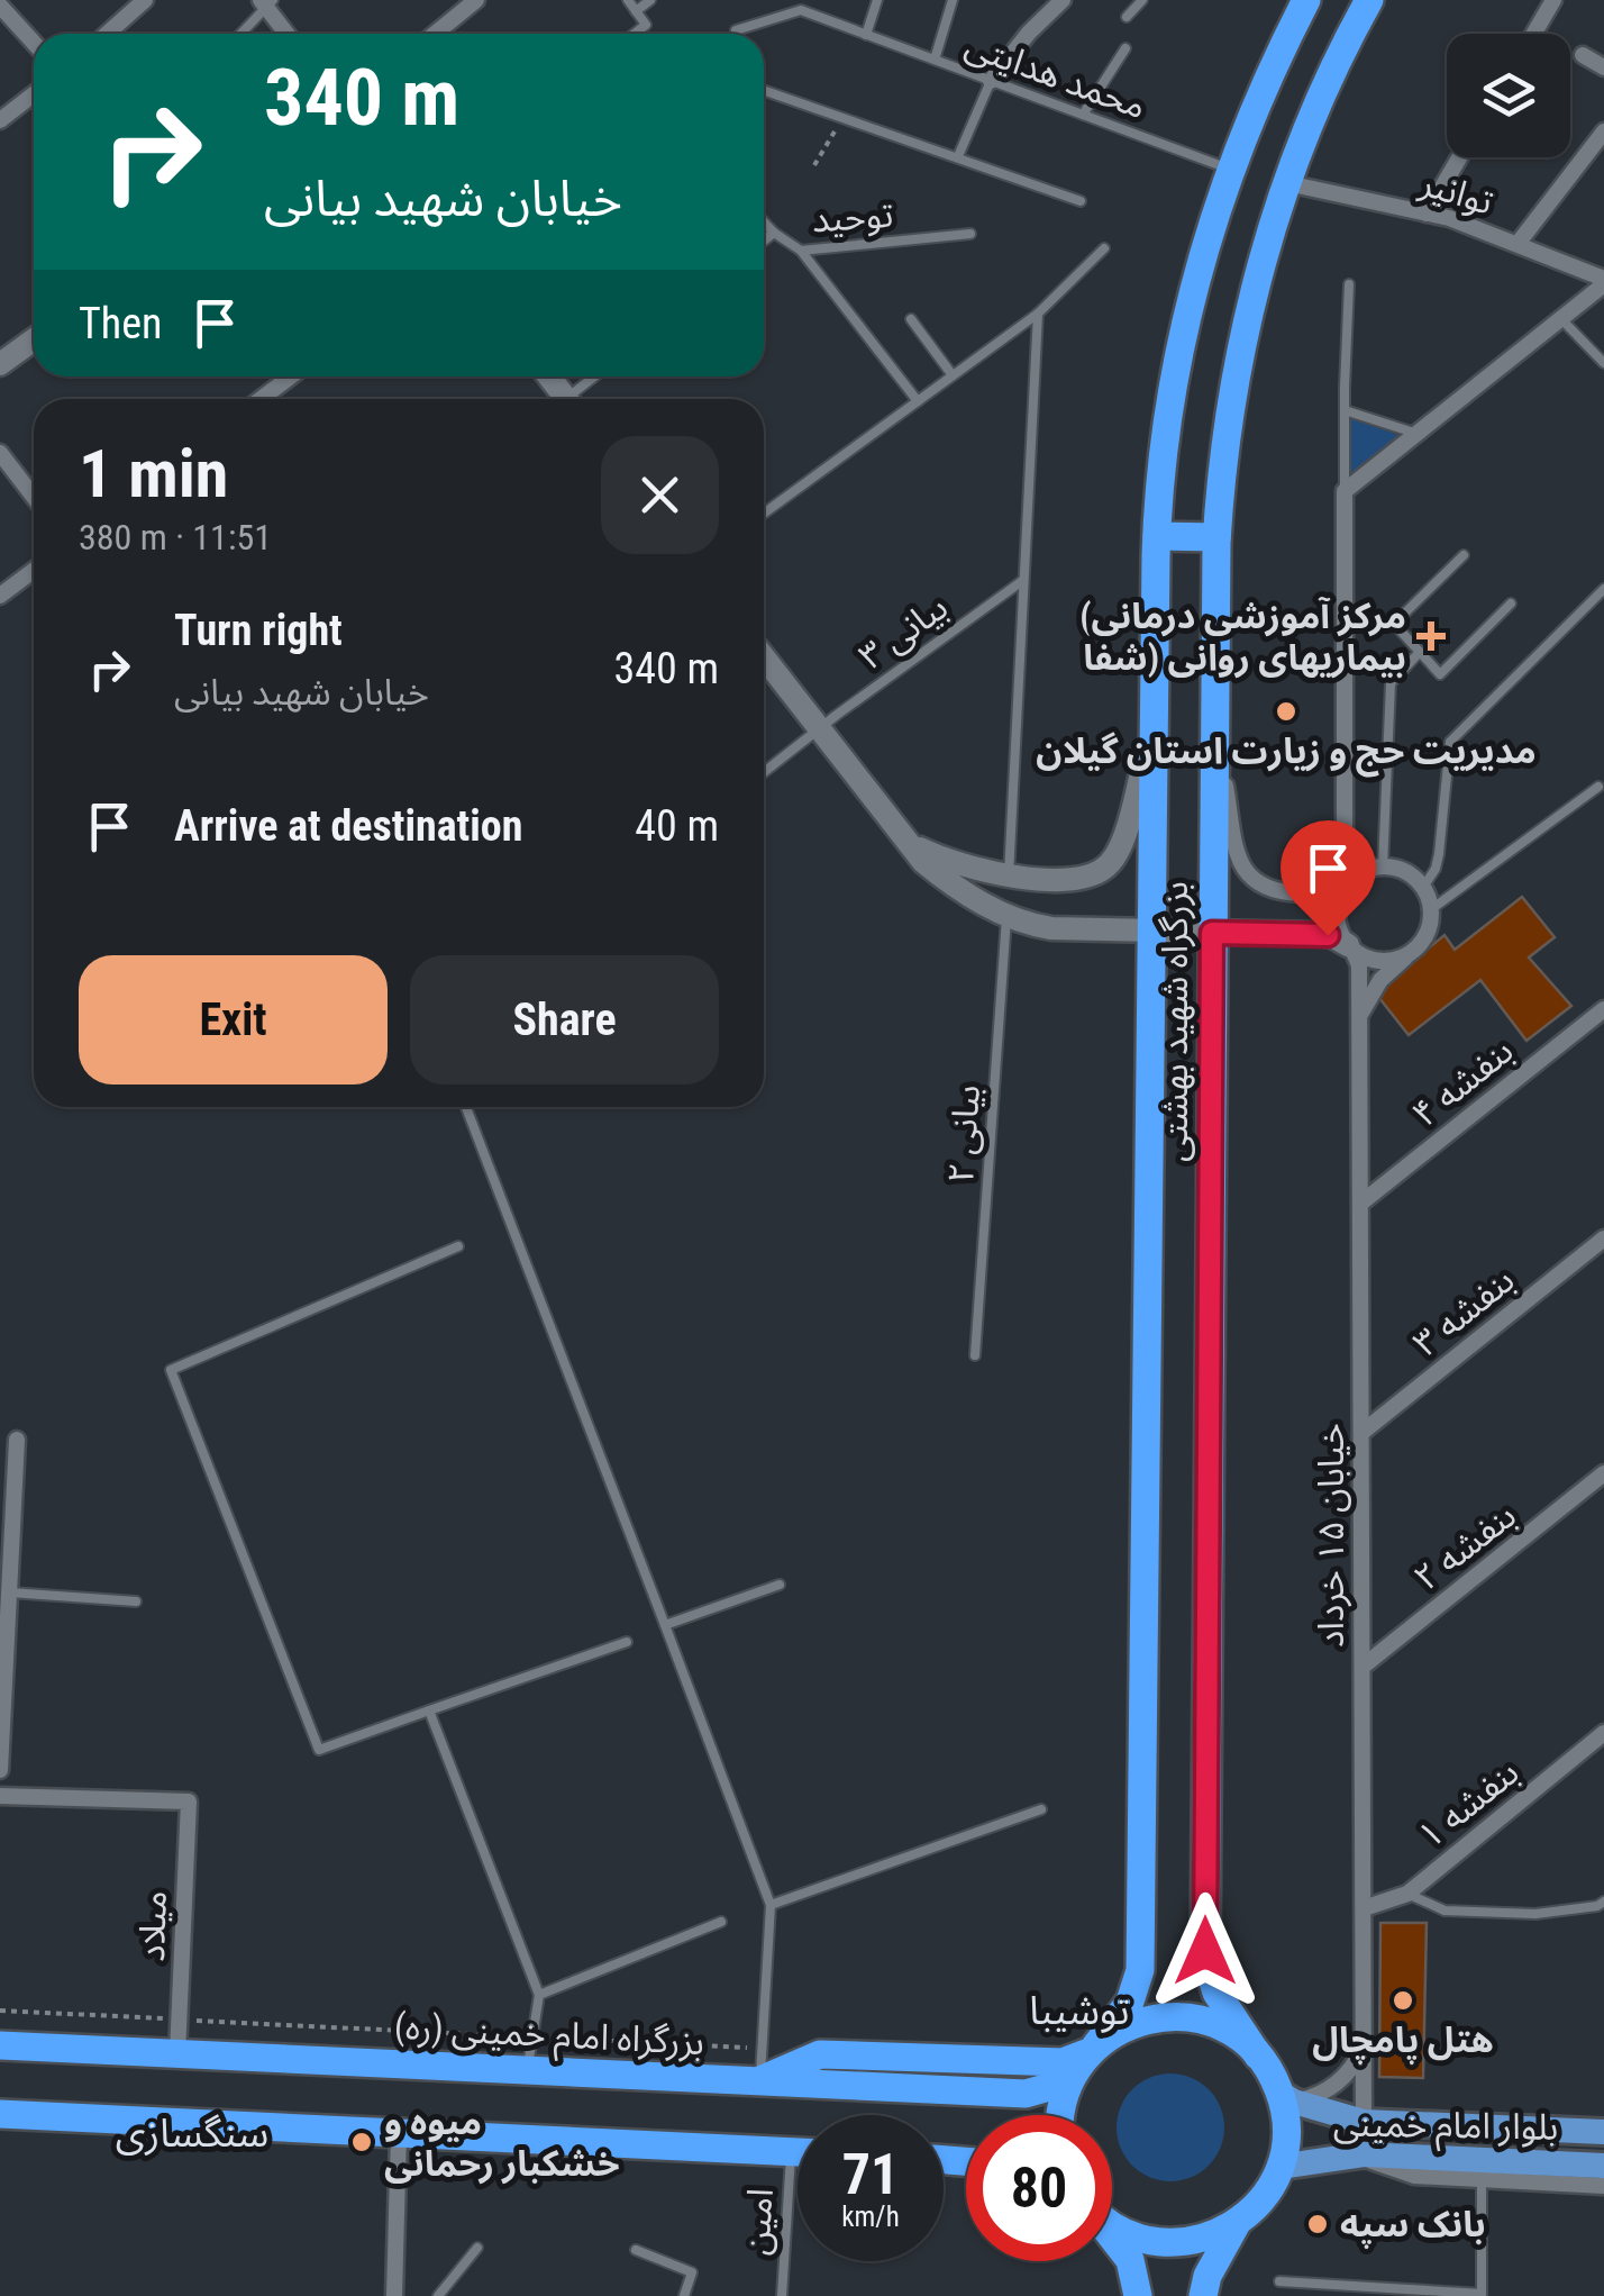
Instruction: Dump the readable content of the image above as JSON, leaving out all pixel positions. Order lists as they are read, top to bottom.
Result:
{
  "streets": {
    "highway": ["بزرگراه شهید بهشتی", "بزرگراه امام خمینی (ره)"],
    "main road": ["بلوار امام خمینی"],
    "street": [
      "توانیر",
      "بنفشه ۴",
      "بنفشه ۳",
      "خیابان ۱۵ خرداد",
      "بنفشه ۲",
      "بنفشه ۱",
      "میلاد"
    ],
    "lane": [
      "محمد هدایتی",
      "توحید",
      "بیانی ۳",
      "بیانی ۲",
      "امین"
    ]
  },
  "crossings": [
    ["محمد هدایتی", "بزرگراه شهید بهشتی"],
    ["توانیر", "بزرگراه شهید بهشتی"],
    ["بزرگراه شهید بهشتی", "بلوار امام خمینی"],
    ["بنفشه ۴", "خیابان ۱۵ خرداد"],
    ["بنفشه ۳", "خیابان ۱۵ خرداد"],
    ["خیابان ۱۵ خرداد", "بنفشه ۲"],
    ["خیابان ۱۵ خرداد", "بنفشه ۱"],
    ["خیابان ۱۵ خرداد", "بلوار امام خمینی"],
    ["میلاد", "بزرگراه امام خمینی (ره)"]
  ],
  "districts": ["توشیبا", "سنگسازی"],
  "places": {
    "health": ["(مرکز آموزشی درمانی بیماریهای روانی (شفا"],
    "other": [
      "مدیریت حج و زیارت استان گیلان",
      "هتل پامچال",
      "میوه و خشکبار رحمانی",
      "بانک سپه"
    ]
  },
  "page": {
    "turn": ["340 m", "خیابان شهید بیانی"],
    "then": "Then",
    "heading": ["1 min", "380 m · 11:51"],
    "list": [
      {
        "name": "Turn right",
        "note": "خیابان شهید بیانی",
        "value": "340 m"
      },
      {
        "name": "Arrive at destination",
        "value": "40 m"
      }
    ],
    "buttons": ["Exit", "Share"],
    "speed": "71 km/h",
    "limit": "80"
  }
}
